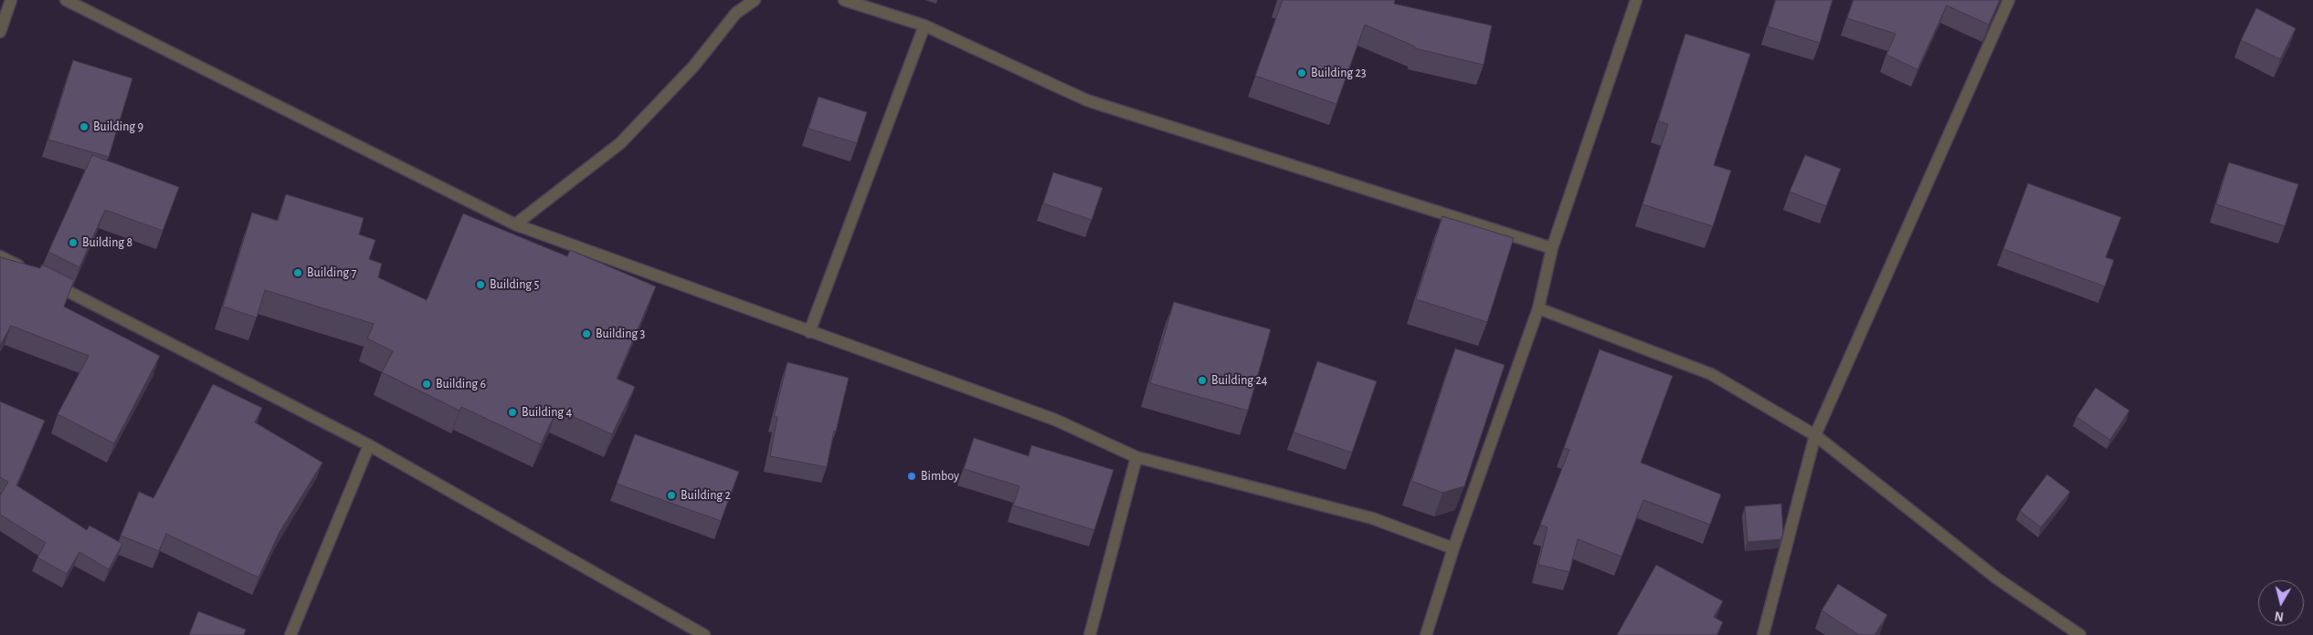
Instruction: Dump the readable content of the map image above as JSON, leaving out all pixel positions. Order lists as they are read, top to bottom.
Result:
{
  "places": [
    "Building 23",
    "Building 9",
    "Building 8",
    "Building 7",
    "Building 5",
    "Building 3",
    "Building 24",
    "Building 6",
    "Building 4",
    "Bimboy",
    "Building 2"
  ],
  "north": "bottom"
}
